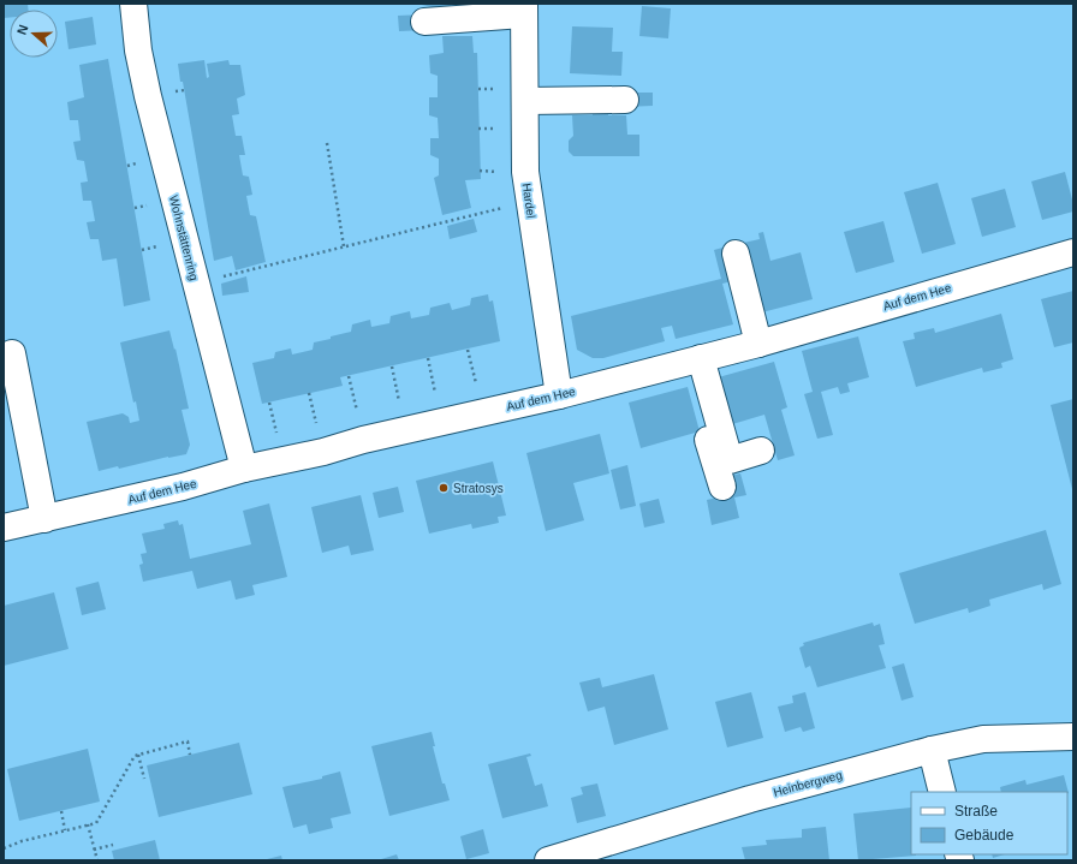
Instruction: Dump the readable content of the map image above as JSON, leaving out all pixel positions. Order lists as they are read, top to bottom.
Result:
{
  "streets": {
    "street": [
      "Hardel",
      "Wohnstättenring",
      "Auf dem Hee",
      "Heinbergweg"
    ]
  },
  "crossings": [
    ["Hardel", "Auf dem Hee"],
    ["Wohnstättenring", "Auf dem Hee"]
  ],
  "places": ["Stratosys"],
  "legend": ["Straße", "Gebäude"],
  "north": "left"
}
